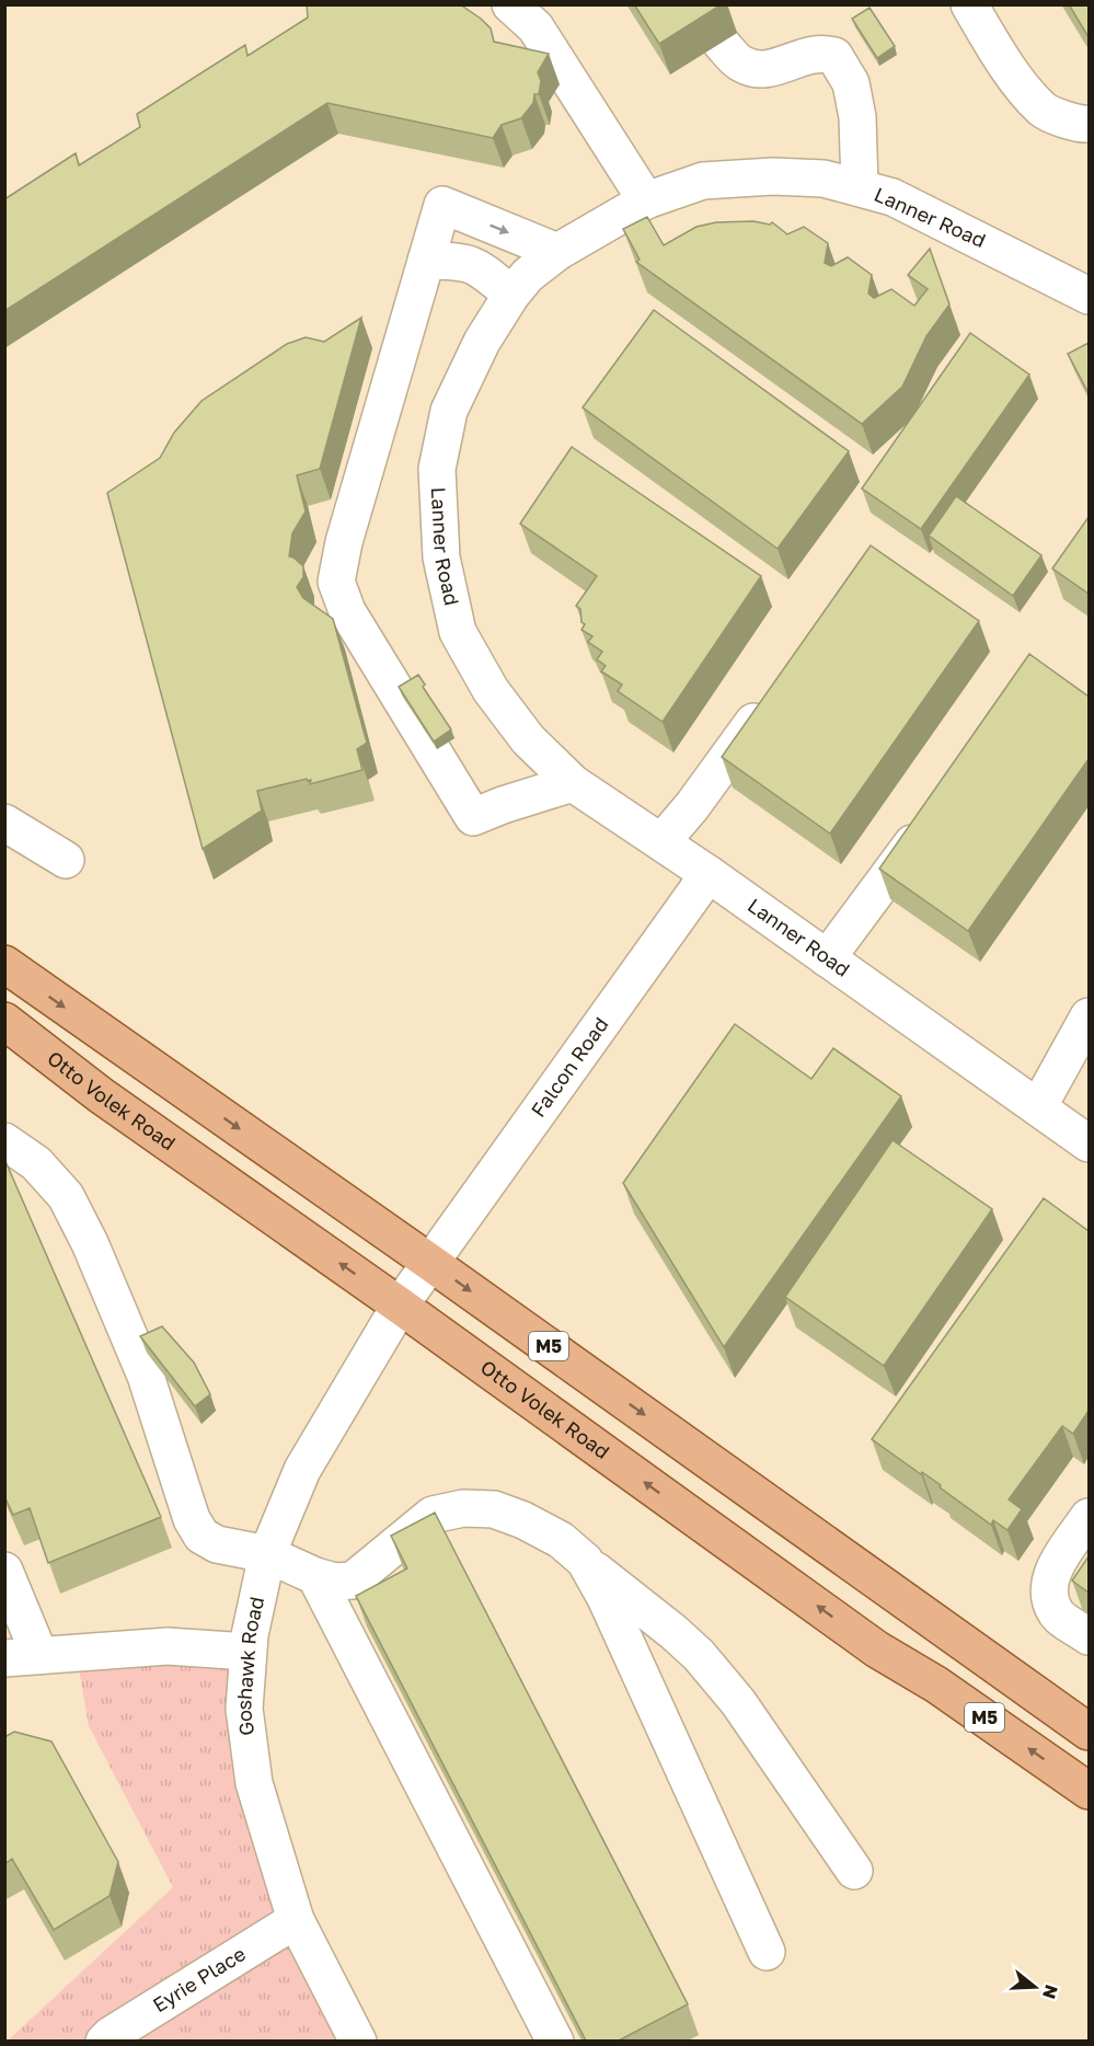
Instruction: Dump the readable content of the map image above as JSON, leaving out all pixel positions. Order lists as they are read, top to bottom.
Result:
{
  "streets": {
    "main road": ["Otto Volek Road", "M5"],
    "street": [
      "Lanner Road",
      "Falcon Road",
      "Goshawk Road",
      "Eyrie Place"
    ]
  },
  "crossings": [
    ["Lanner Road", "Falcon Road"],
    ["Falcon Road", "Otto Volek Road"],
    ["Falcon Road", "M5"],
    ["Falcon Road", "Goshawk Road"],
    ["Otto Volek Road", "Goshawk Road"],
    ["Goshawk Road", "Eyrie Place"]
  ],
  "north": "right"
}
